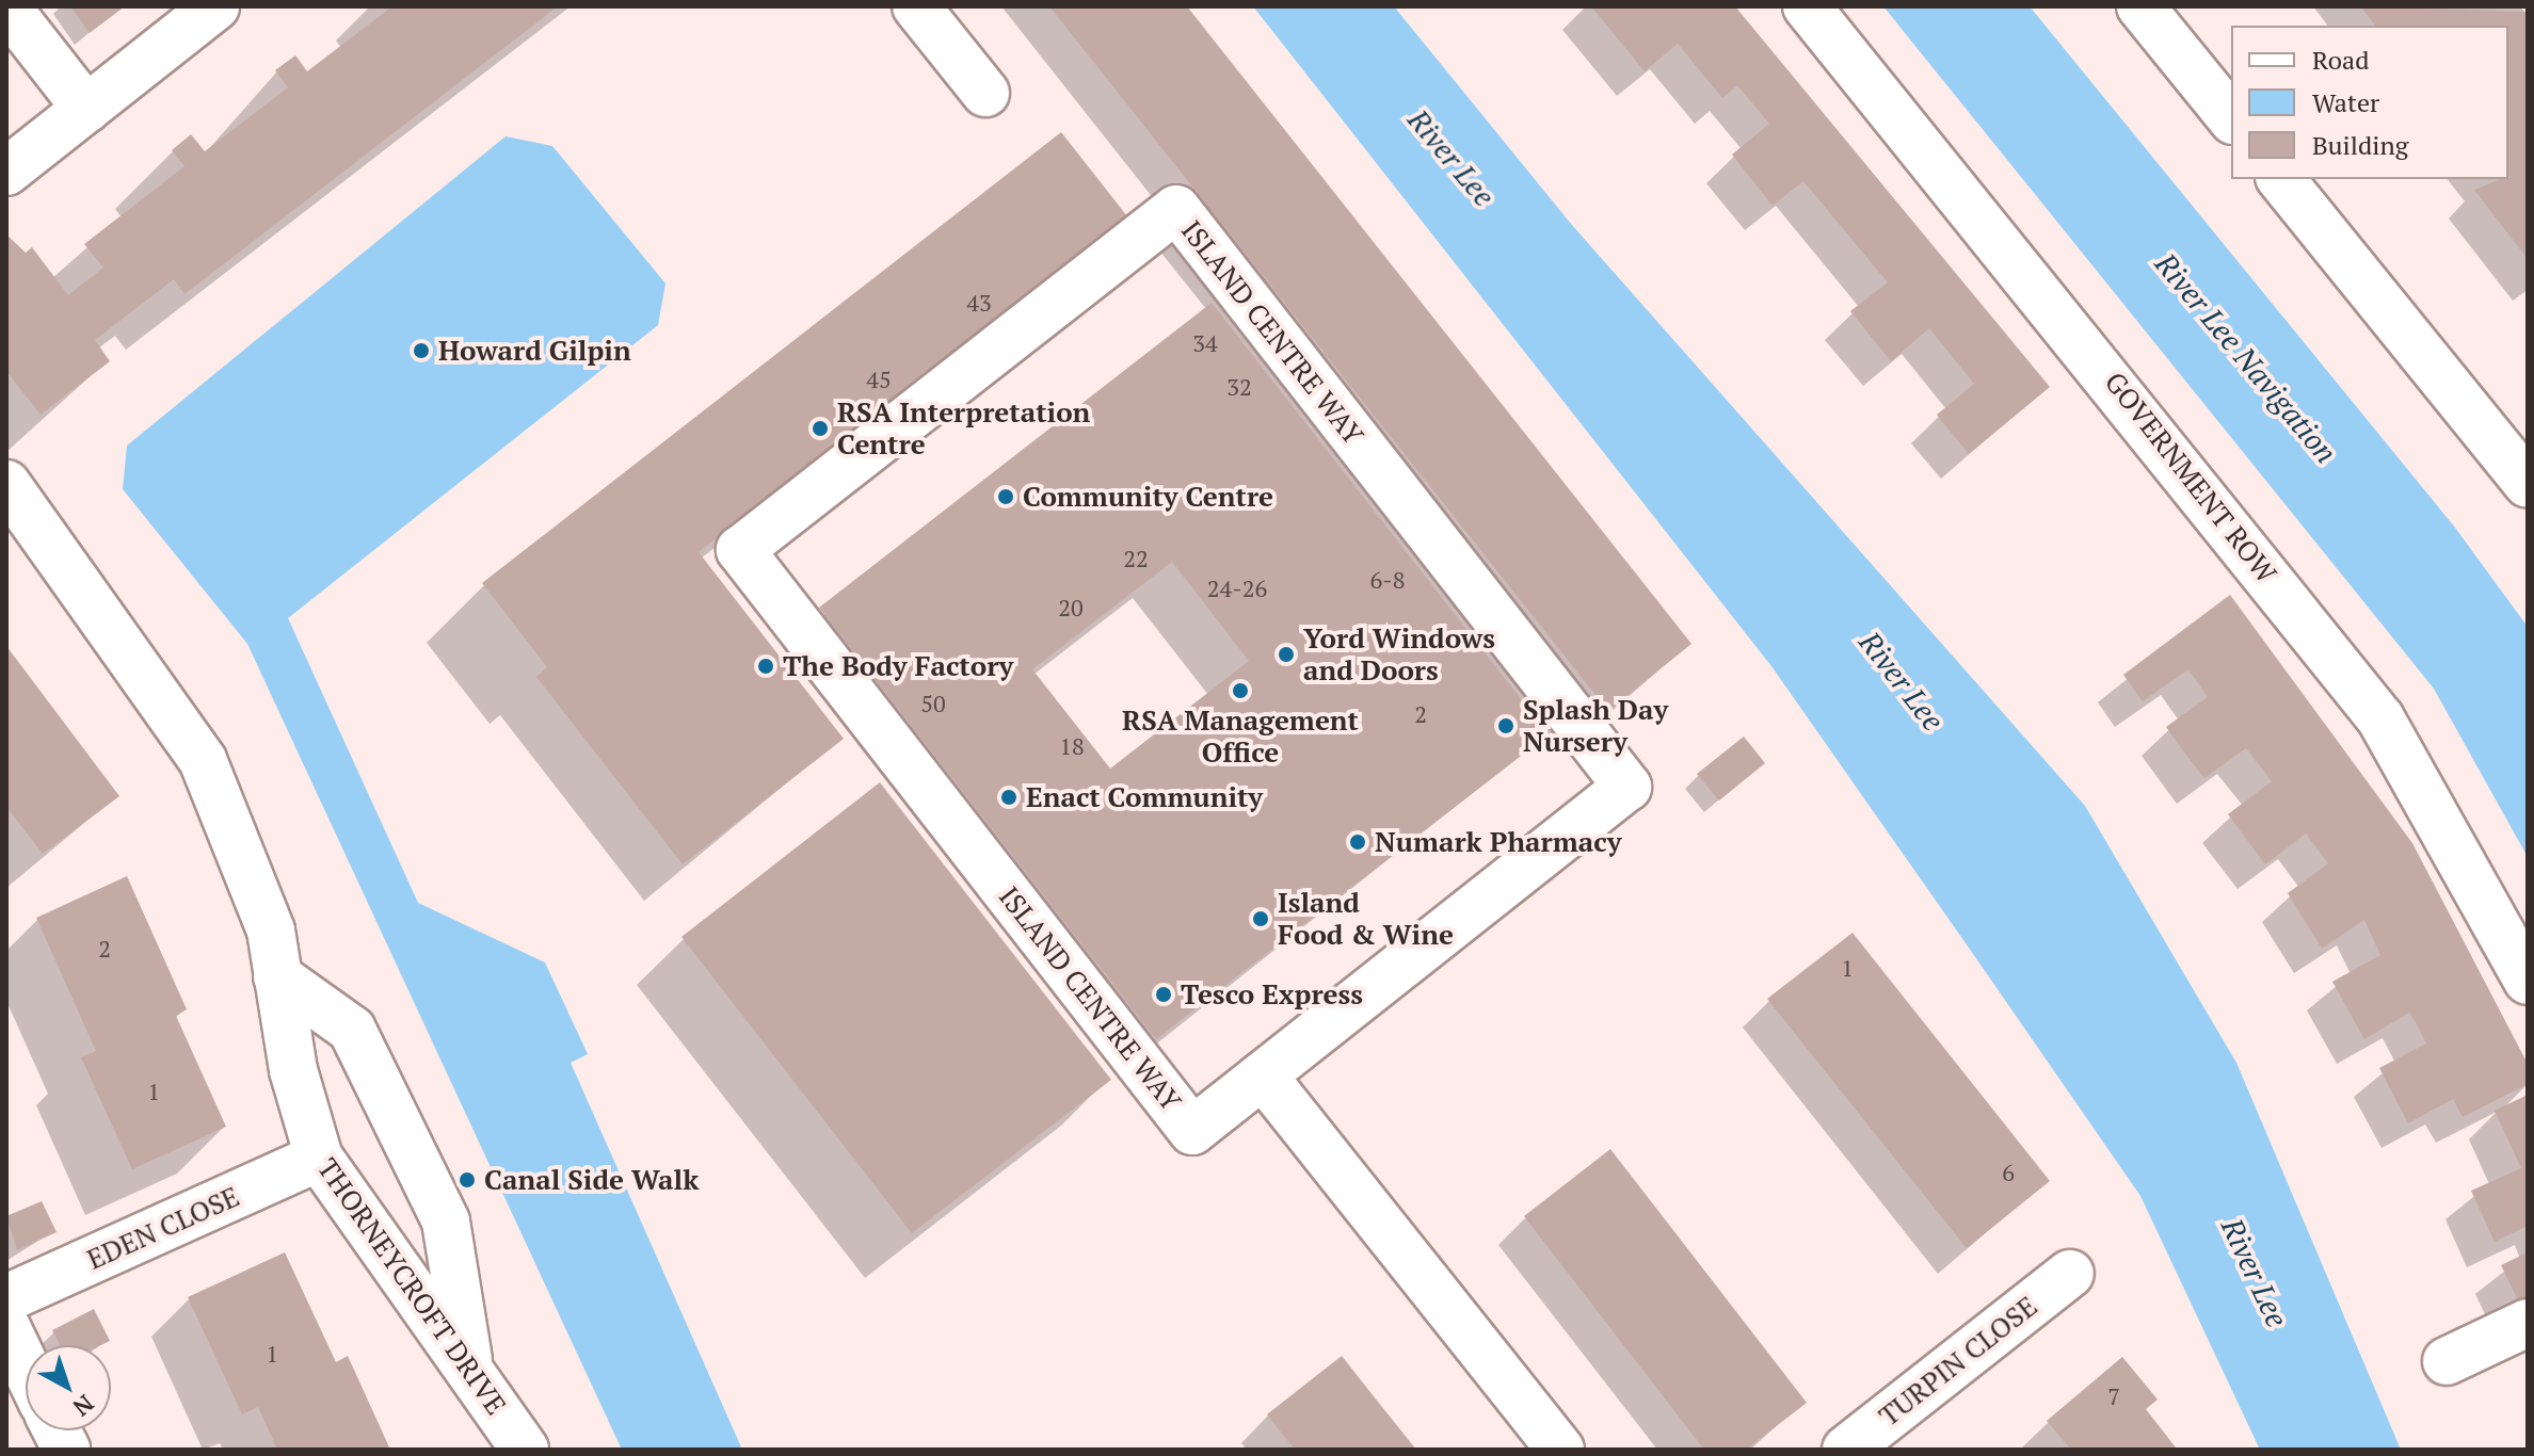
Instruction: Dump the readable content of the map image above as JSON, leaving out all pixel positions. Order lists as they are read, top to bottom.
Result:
{
  "streets": {
    "street": [
      "ISLAND CENTRE WAY",
      "GOVERNMENT ROW",
      "EDEN CLOSE",
      "THORNEYCROFT DRIVE",
      "TURPIN CLOSE"
    ]
  },
  "crossings": [
    ["EDEN CLOSE", "THORNEYCROFT DRIVE"]
  ],
  "water": ["River Lee", "River Lee Navigation"],
  "places": [
    "Howard Gilpin",
    "RSA Interpretation Centre",
    "Community Centre",
    "Yord Windows and Doors",
    "The Body Factory",
    "RSA Management Office",
    "Splash Day Nursery",
    "Enact Community",
    "Numark Pharmacy",
    "Island Food & Wine",
    "Tesco Express",
    "Canal Side Walk"
  ],
  "house_numbers": [
    "43",
    "34",
    "45",
    "32",
    "22",
    "6-8",
    "24-26",
    "20",
    "50",
    "2",
    "18",
    "2",
    "1",
    "1",
    "6",
    "1",
    "7"
  ],
  "legend": ["Road", "Water", "Building"],
  "north": "bottom right"
}
